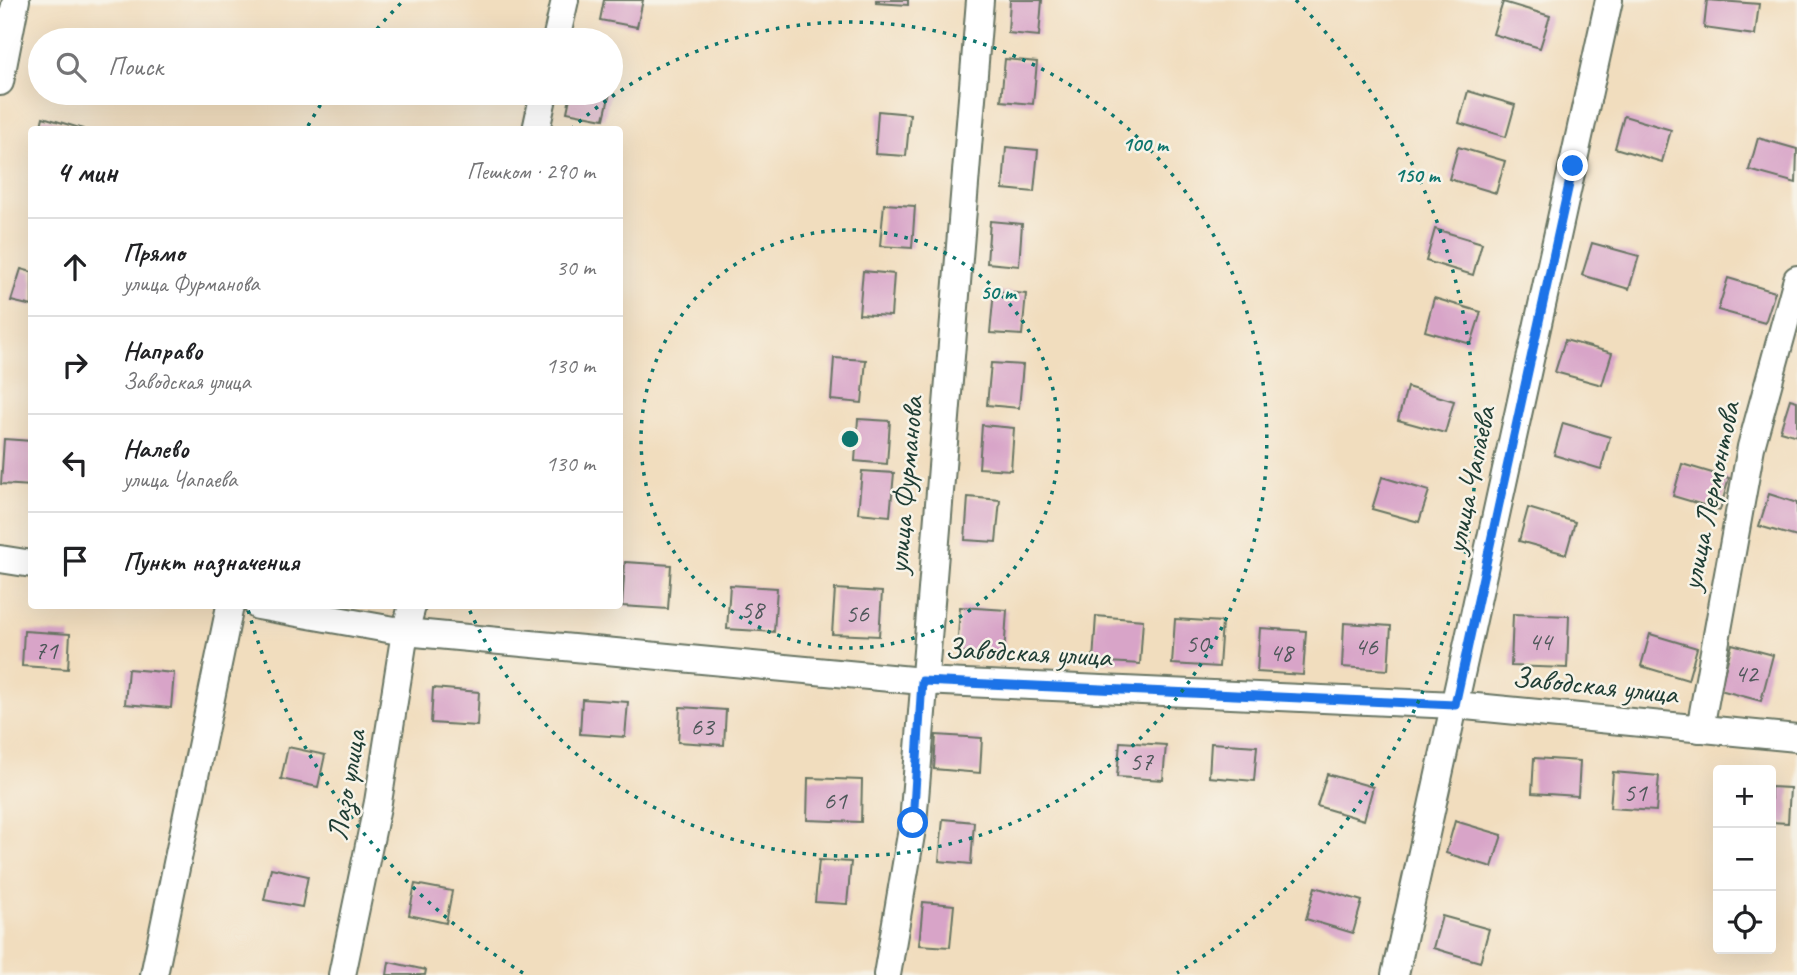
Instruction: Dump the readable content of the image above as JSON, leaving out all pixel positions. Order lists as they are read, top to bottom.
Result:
{
  "streets": {
    "street": [
      "улица Чапаева",
      "улица Фурманова",
      "улица Лермонтова",
      "Заводская улица",
      "Лазо улица"
    ]
  },
  "crossings": [
    ["улица Чапаева", "Заводская улица"],
    ["улица Фурманова", "Заводская улица"],
    ["улица Лермонтова", "Заводская улица"],
    ["Заводская улица", "Лазо улица"]
  ],
  "house_numbers": [
    "58",
    "56",
    "44",
    "50",
    "46",
    "71",
    "48",
    "42",
    "63",
    "57",
    "51",
    "61"
  ],
  "page": {
    "search": "Поиск",
    "heading": ["4 мин", "Пешком · 290 m"],
    "list": [
      ["Прямо", "улица Фурманова", "30 m"],
      ["Направо", "Заводская улица", "130 m"],
      ["Налево", "улица Чапаева", "130 m"],
      "Пункт назначения"
    ],
    "map_buttons": ["+", "−"]
  },
  "rings": ["100 m", "150 m", "50 m"]
}
